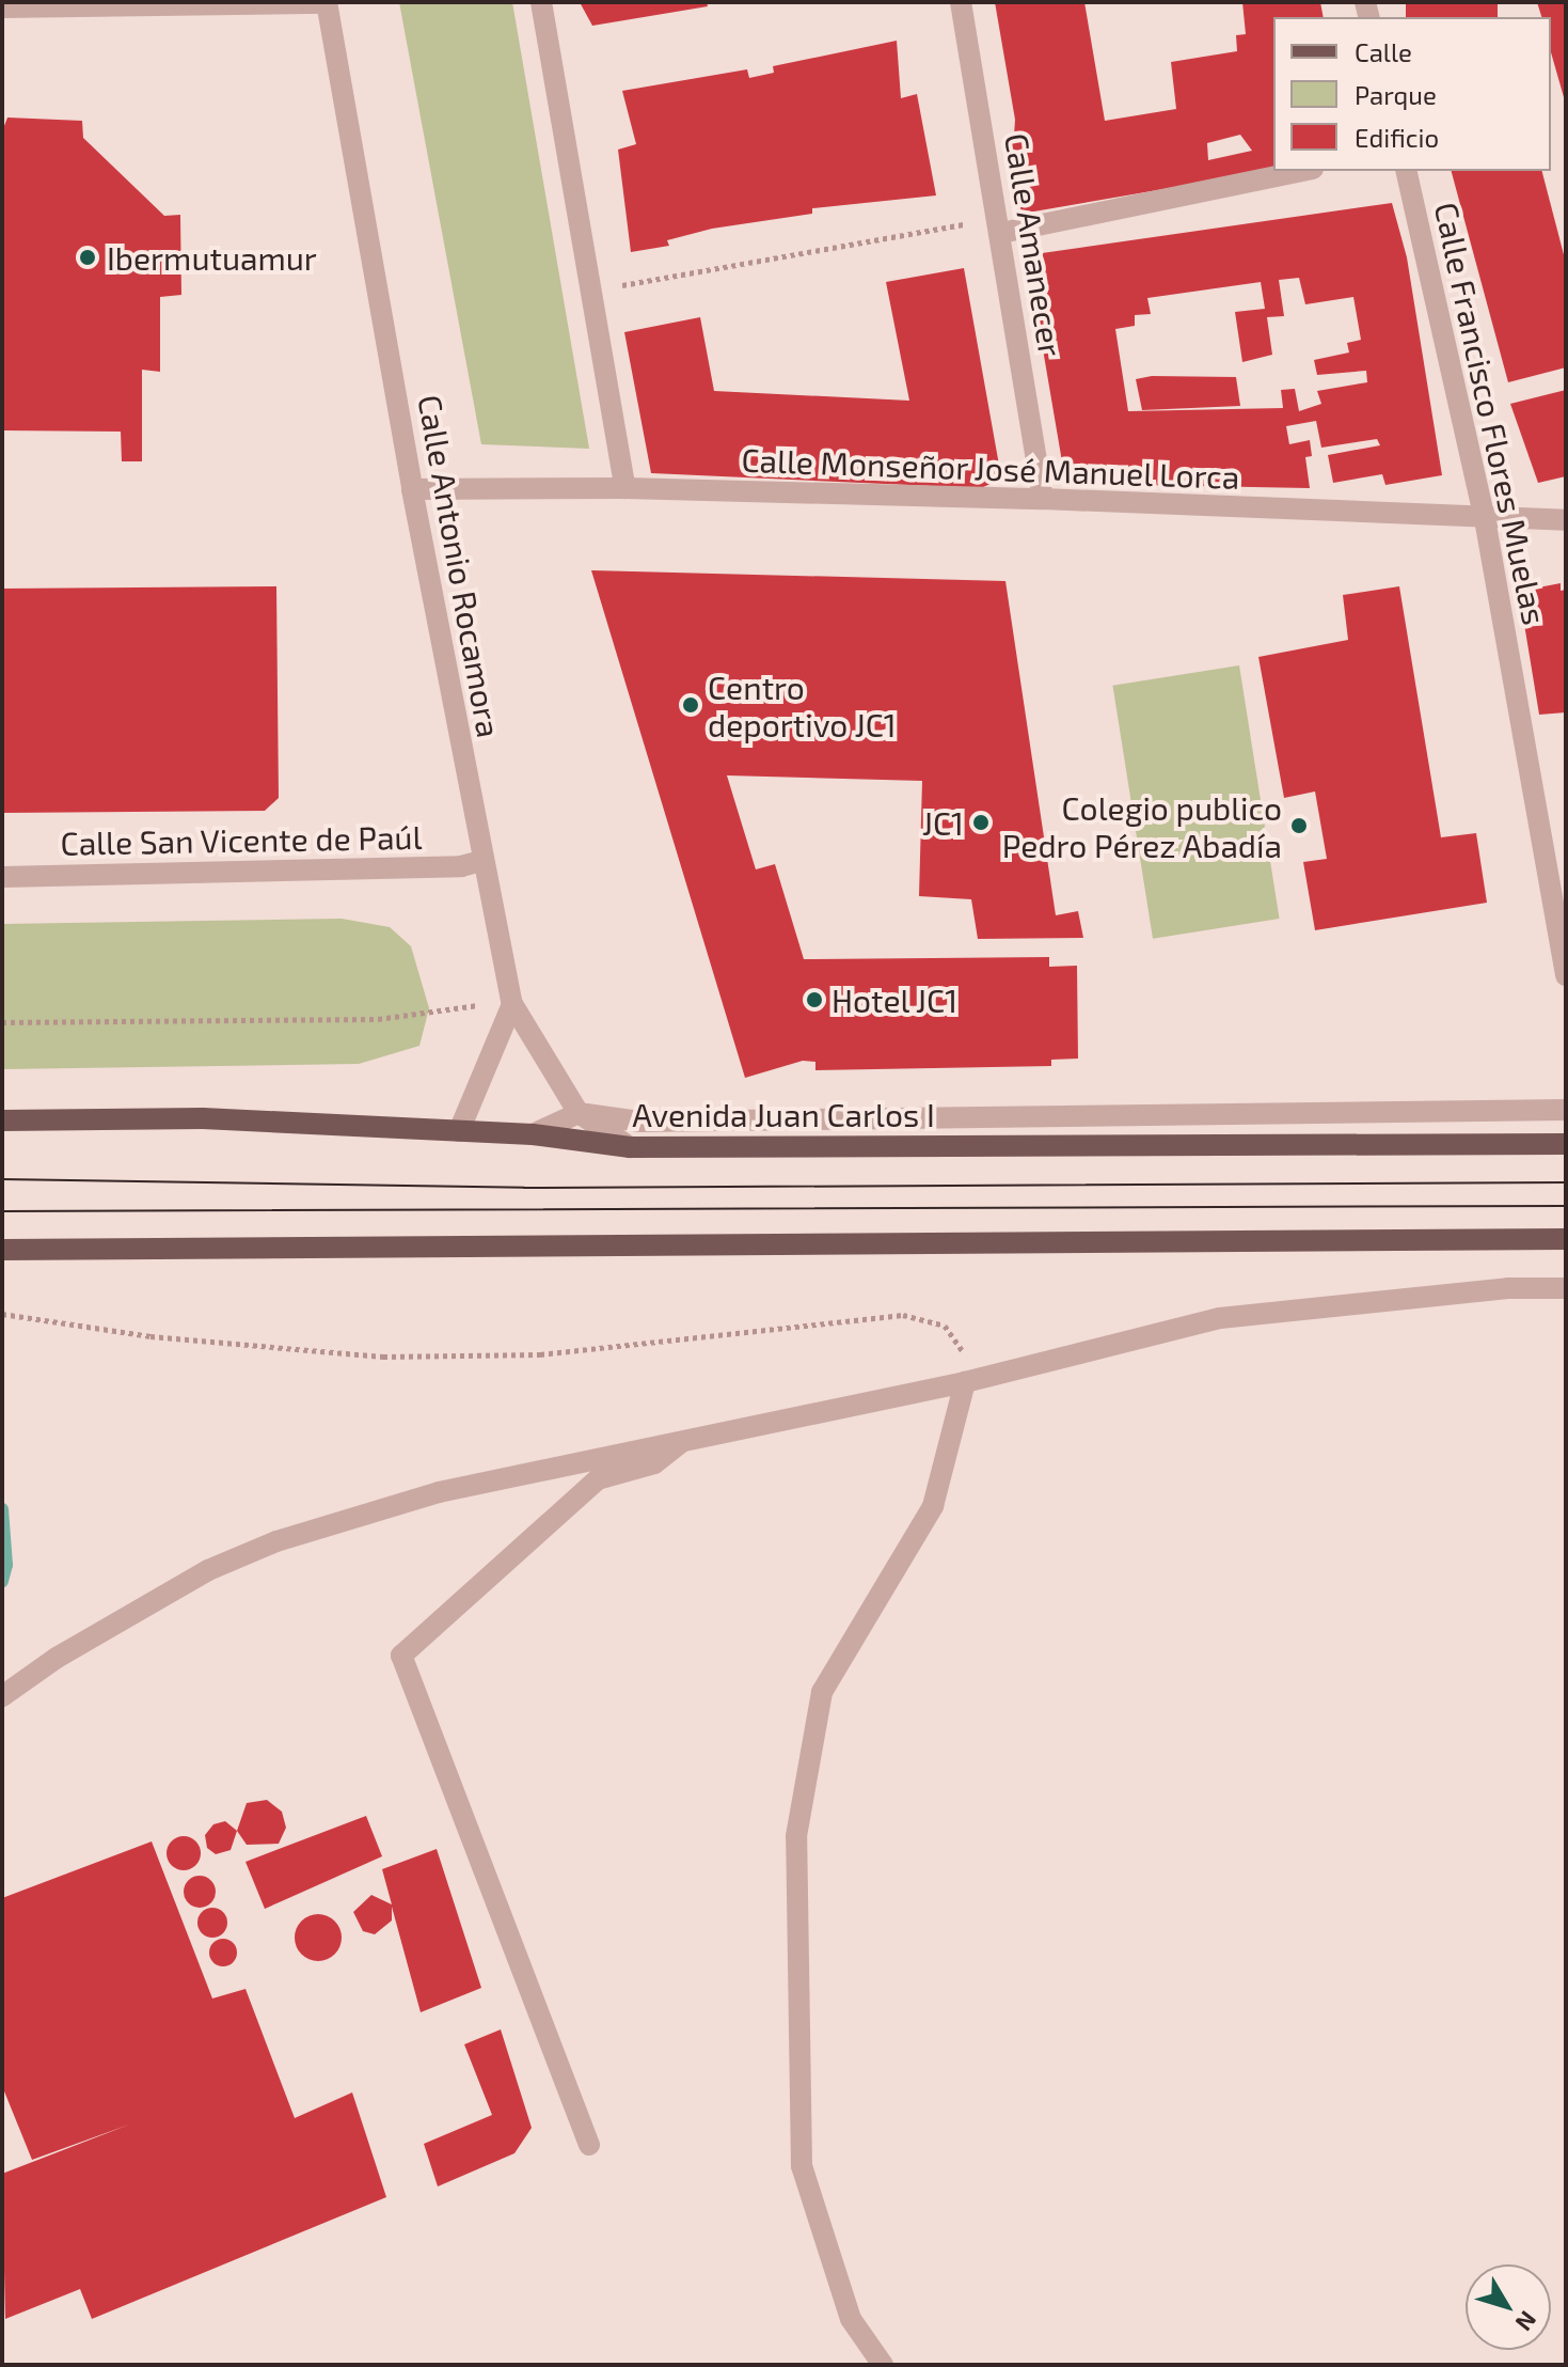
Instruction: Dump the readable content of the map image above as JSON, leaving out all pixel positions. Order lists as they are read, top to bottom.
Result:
{
  "streets": {
    "main road": ["Avenida Juan Carlos I"],
    "street": [
      "Calle Amanecer",
      "Calle Francisco Flores Muelas",
      "Calle Monseñor José Manuel Lorca",
      "Calle Antonio Rocamora",
      "Calle San Vicente de Paúl"
    ]
  },
  "crossings": [
    ["Calle Amanecer", "Calle Monseñor José Manuel Lorca"],
    ["Calle Francisco Flores Muelas", "Calle Monseñor José Manuel Lorca"],
    ["Calle Monseñor José Manuel Lorca", "Calle Antonio Rocamora"],
    ["Calle Antonio Rocamora", "Calle San Vicente de Paúl"]
  ],
  "places": [
    "Ibermutuamur",
    "Centro deportivo JC1",
    "JC1",
    "Colegio publico Pedro Pérez Abadía",
    "Hotel JC1"
  ],
  "legend": ["Calle", "Parque", "Edificio"],
  "north": "bottom right"
}
